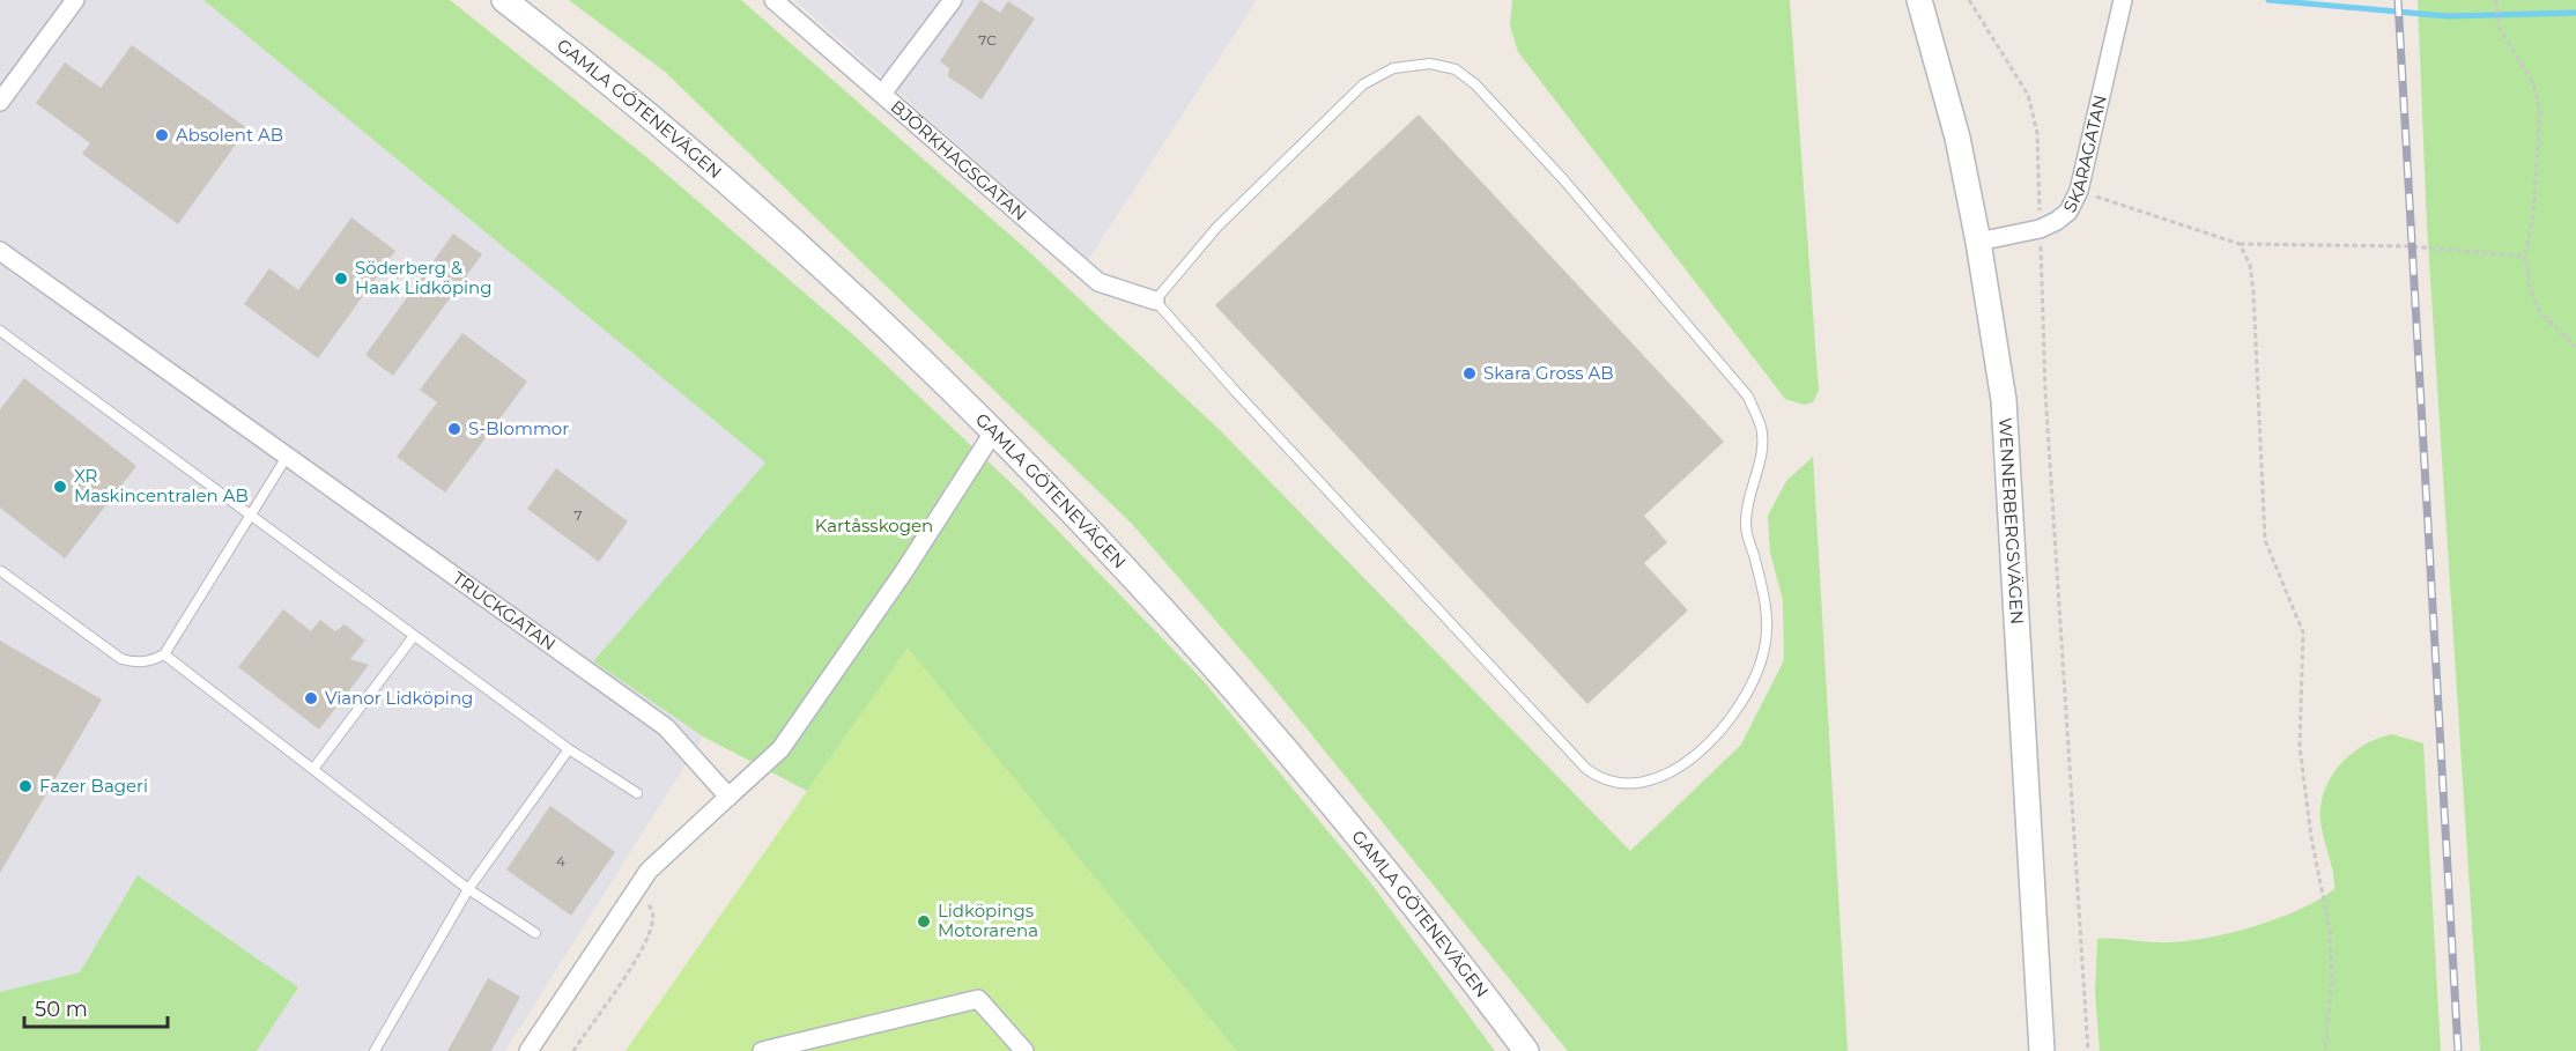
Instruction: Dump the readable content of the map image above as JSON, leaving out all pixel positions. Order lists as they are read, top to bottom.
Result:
{
  "streets": {
    "street": [
      "GAMLA GÖTENEVÄGEN",
      "SKARAGATAN",
      "BJÖRKHAGSGATAN",
      "WENNERBERGSVÄGEN",
      "TRUCKGATAN"
    ]
  },
  "crossings": [
    ["SKARAGATAN", "WENNERBERGSVÄGEN"]
  ],
  "parks": ["Kartåsskogen"],
  "places": [
    "Absolent AB",
    "Söderberg & Haak Lidköping",
    "Skara Gross AB",
    "S-Blommor",
    "XR Maskincentralen AB",
    "Vianor Lidköping",
    "Fazer Bageri",
    "Lidköpings Motorarena"
  ],
  "house_numbers": ["7C", "7", "4"],
  "scale_bar": "50 m"
}
